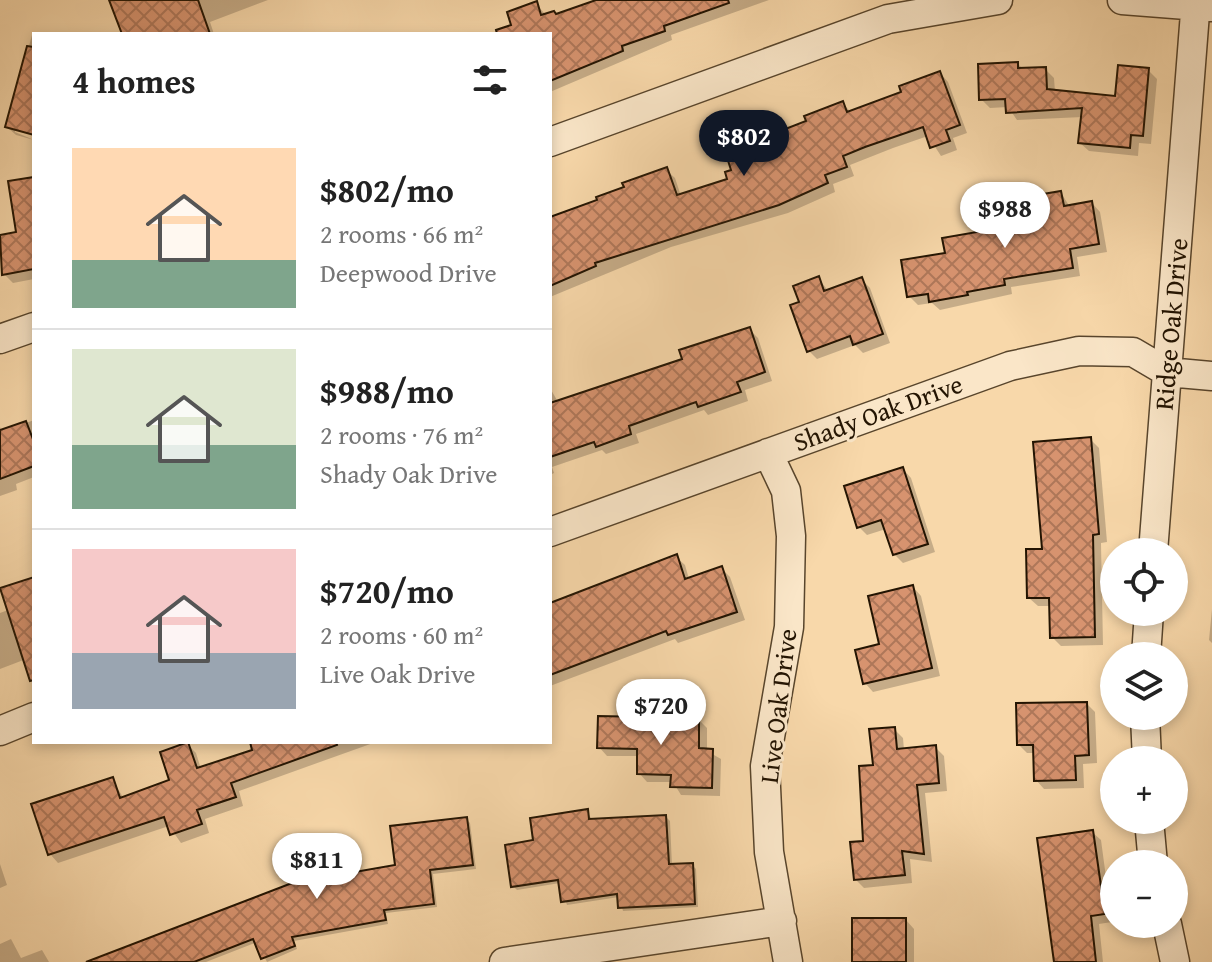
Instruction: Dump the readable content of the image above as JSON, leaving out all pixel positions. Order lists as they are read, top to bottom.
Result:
{
  "streets": {
    "street": ["Ridge Oak Drive", "Shady Oak Drive", "Live Oak Drive"]
  },
  "crossings": [
    ["Ridge Oak Drive", "Shady Oak Drive"],
    ["Shady Oak Drive", "Live Oak Drive"]
  ],
  "page": {
    "heading": "4 homes",
    "price": [
      "$802",
      "$988",
      "$720",
      "$811"
    ],
    "list": [
      {
        "name": "$802/mo",
        "note": "2 rooms · 66 m² · Deepwood Drive"
      },
      {
        "name": "$988/mo",
        "note": "2 rooms · 76 m² · Shady Oak Drive"
      },
      {
        "name": "$720/mo",
        "note": "2 rooms · 60 m² · Live Oak Drive"
      }
    ],
    "map_buttons": ["+", "−"]
  }
}
